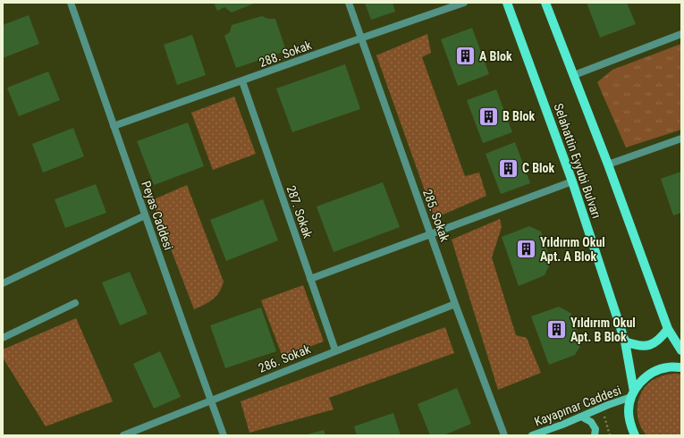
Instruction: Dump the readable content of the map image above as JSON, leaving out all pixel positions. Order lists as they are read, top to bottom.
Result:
{
  "streets": {
    "main road": ["Selahattin Eyyubi Bulvarı", "Kayapınar Caddesi"],
    "street": [
      "288. Sokak",
      "287. Sokak",
      "Peyas Caddesi",
      "285. Sokak",
      "286. Sokak"
    ]
  },
  "crossings": [
    ["288. Sokak", "287. Sokak"],
    ["288. Sokak", "Peyas Caddesi"],
    ["288. Sokak", "285. Sokak"],
    ["Selahattin Eyyubi Bulvarı", "Kayapınar Caddesi"],
    ["287. Sokak", "286. Sokak"],
    ["Peyas Caddesi", "286. Sokak"],
    ["285. Sokak", "286. Sokak"]
  ],
  "places": {
    "building": [
      "A Blok",
      "B Blok",
      "C Blok",
      "Yıldırım Okul Apt. A Blok",
      "Yıldırım Okul Apt. B Blok"
    ]
  }
}
